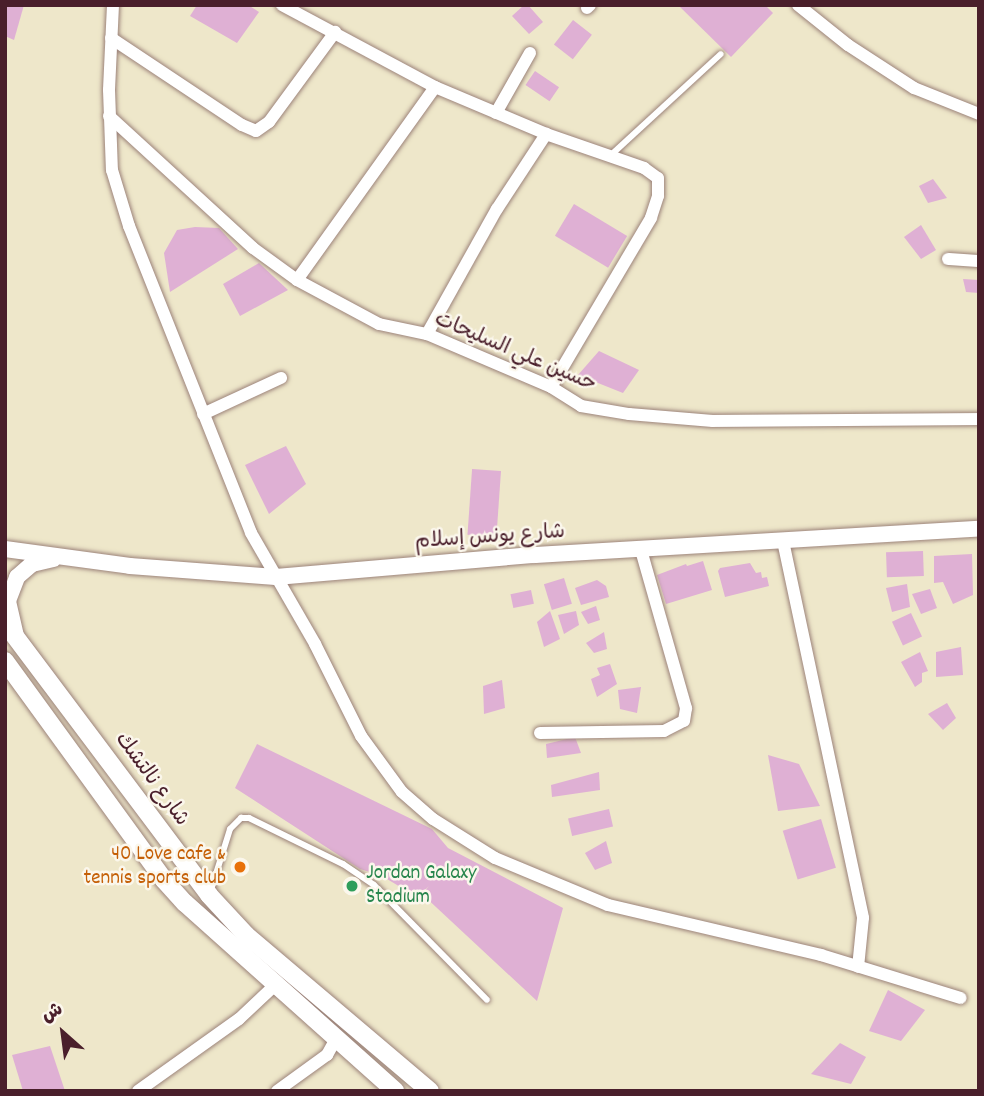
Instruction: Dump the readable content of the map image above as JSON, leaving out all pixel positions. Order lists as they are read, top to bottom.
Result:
{
  "streets": {
    "main road": ["شارع نالتشك"],
    "street": ["حسين علي السليحات", "شارع يونس إسلام"]
  },
  "places": ["40 Love cafe & tennis sports club", "Jordan Galaxy Stadium"],
  "north": "top left"
}
